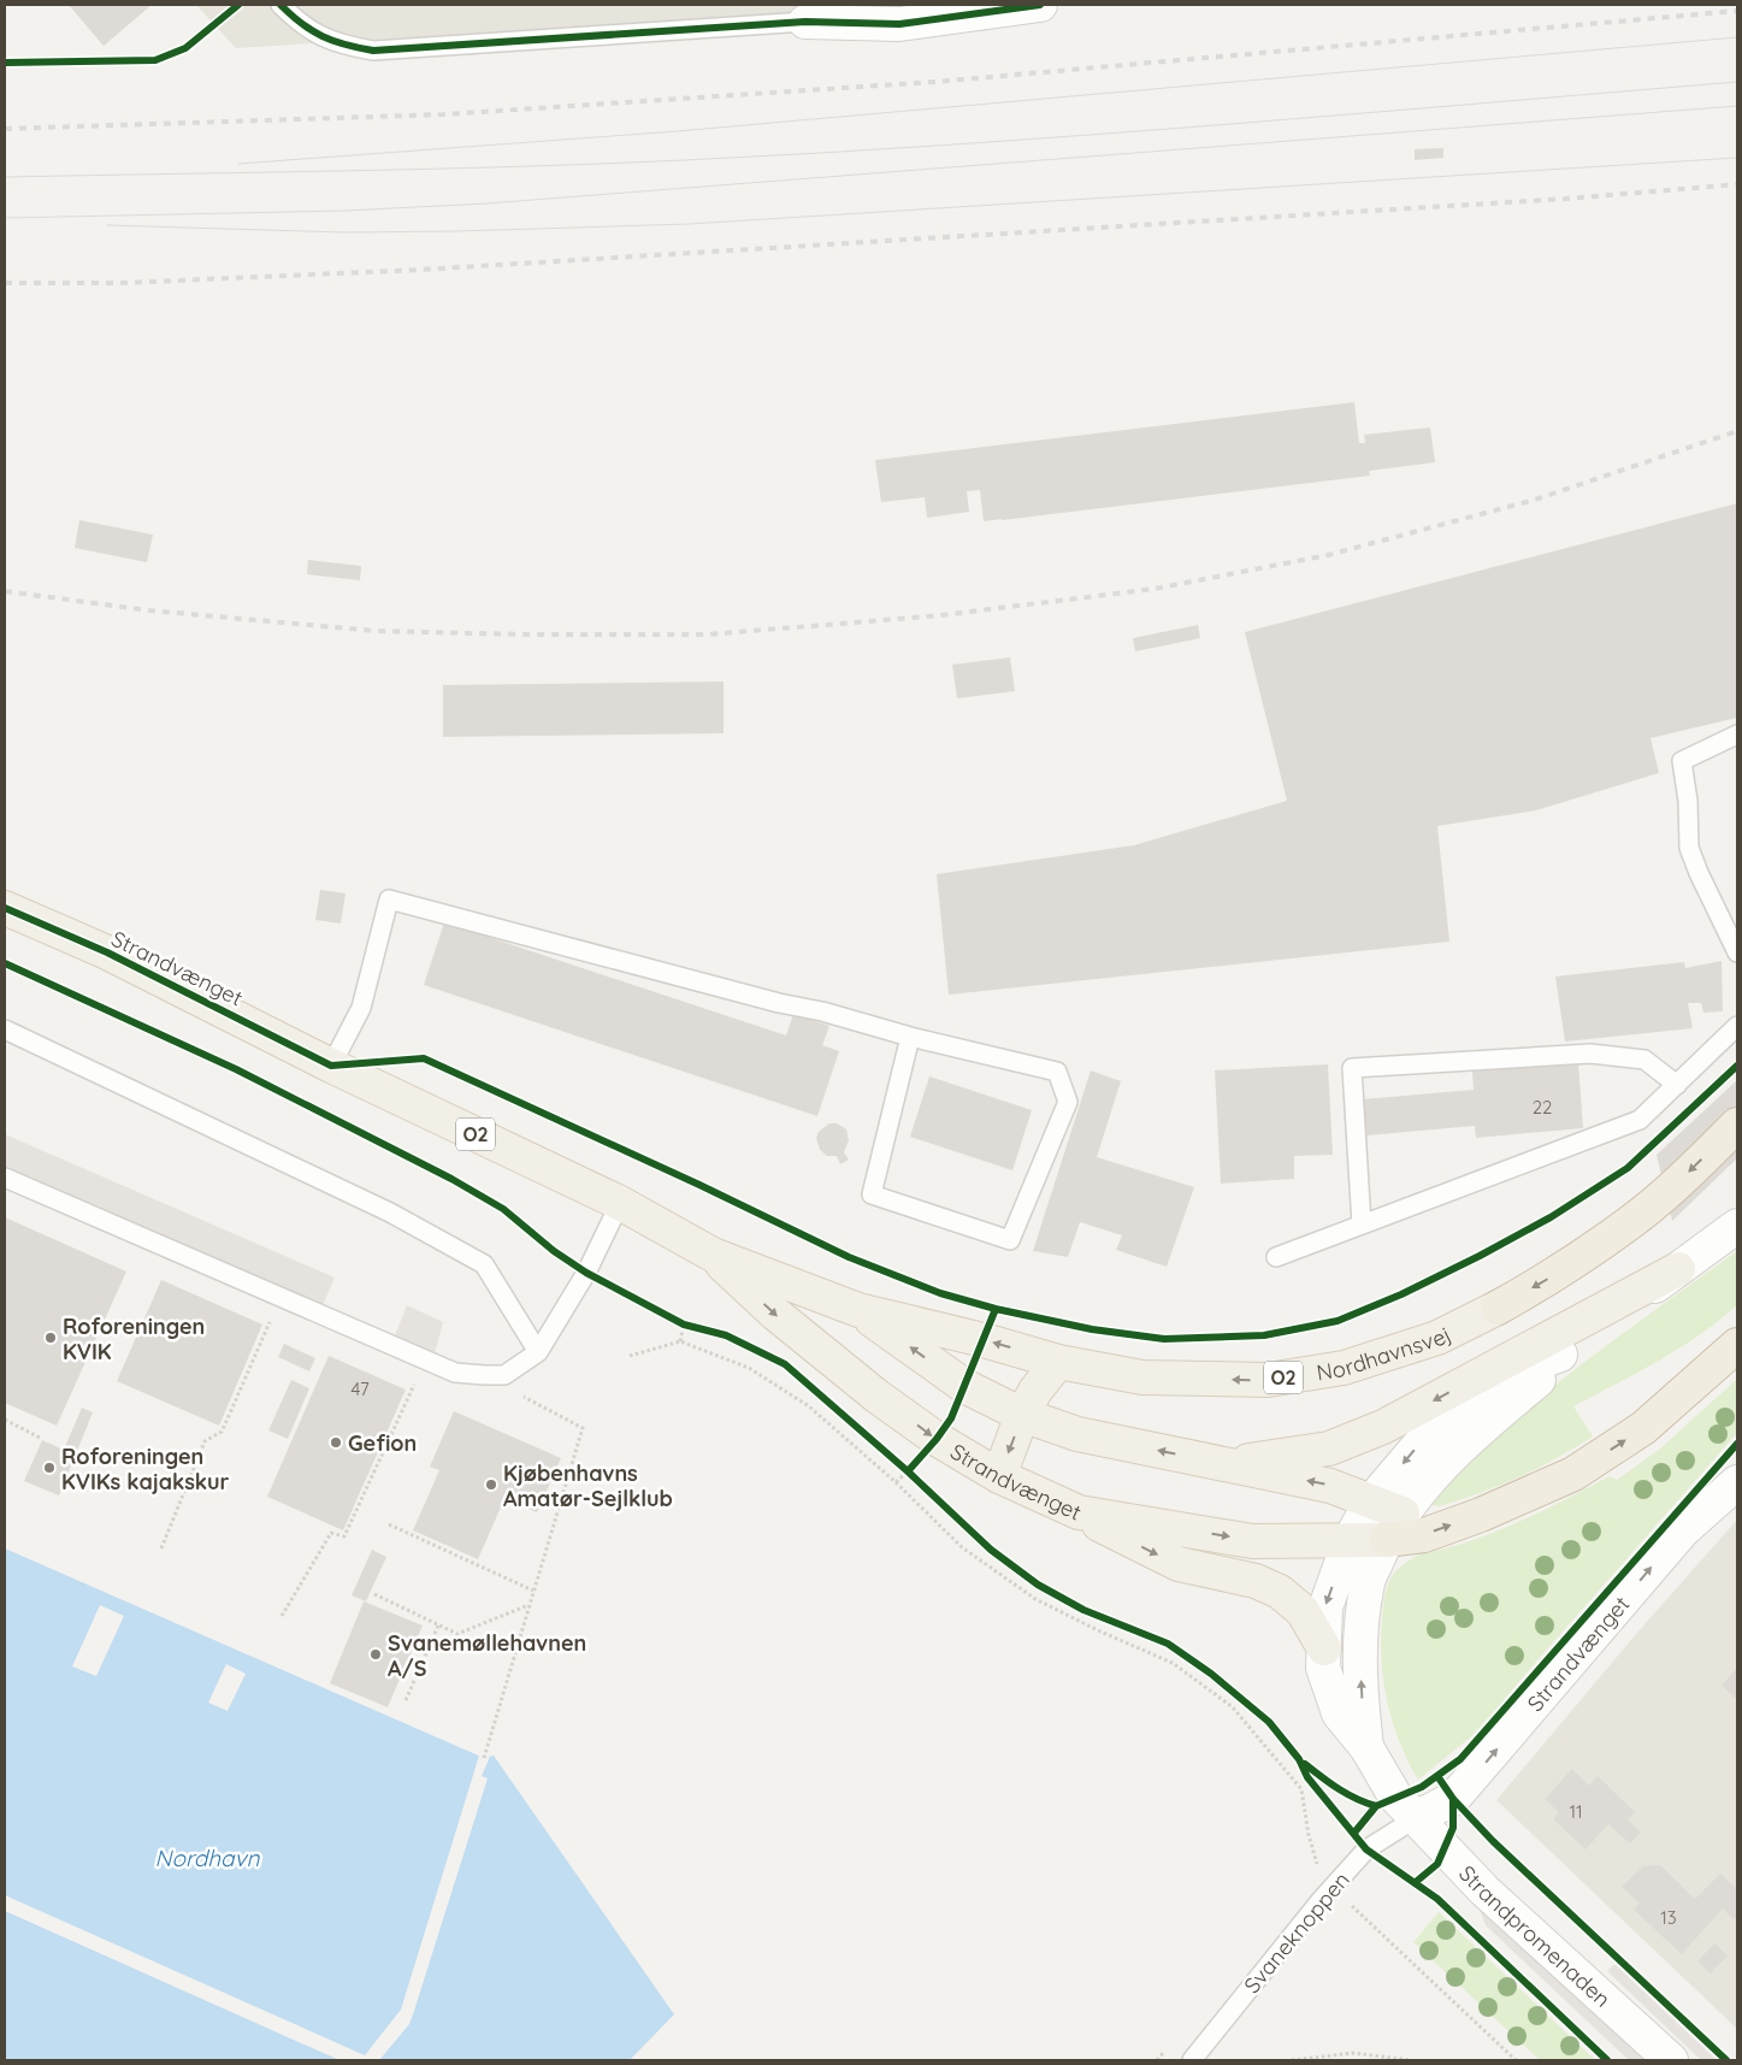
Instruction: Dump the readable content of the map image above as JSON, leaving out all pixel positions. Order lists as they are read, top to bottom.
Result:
{
  "streets": {
    "highway": ["O2", "Nordhavnsvej"],
    "main road": ["Strandvænget"],
    "street": ["Strandpromenaden"],
    "lane": ["Svaneknoppen"]
  },
  "crossings": [
    ["Strandvænget", "O2"],
    ["Strandvænget", "Nordhavnsvej"],
    ["Strandvænget", "Svaneknoppen"],
    ["Strandvænget", "Strandpromenaden"],
    ["O2", "Strandpromenaden"],
    ["Svaneknoppen", "Strandpromenaden"]
  ],
  "water": ["Nordhavn"],
  "places": [
    "Roforeningen KVIK",
    "Gefion",
    "Roforeningen KVIKs kajakskur",
    "Kjøbenhavns Amatør-Sejlklub",
    "Svanemøllehavnen A/S"
  ],
  "house_numbers": [
    "22",
    "47",
    "11",
    "13"
  ]
}
